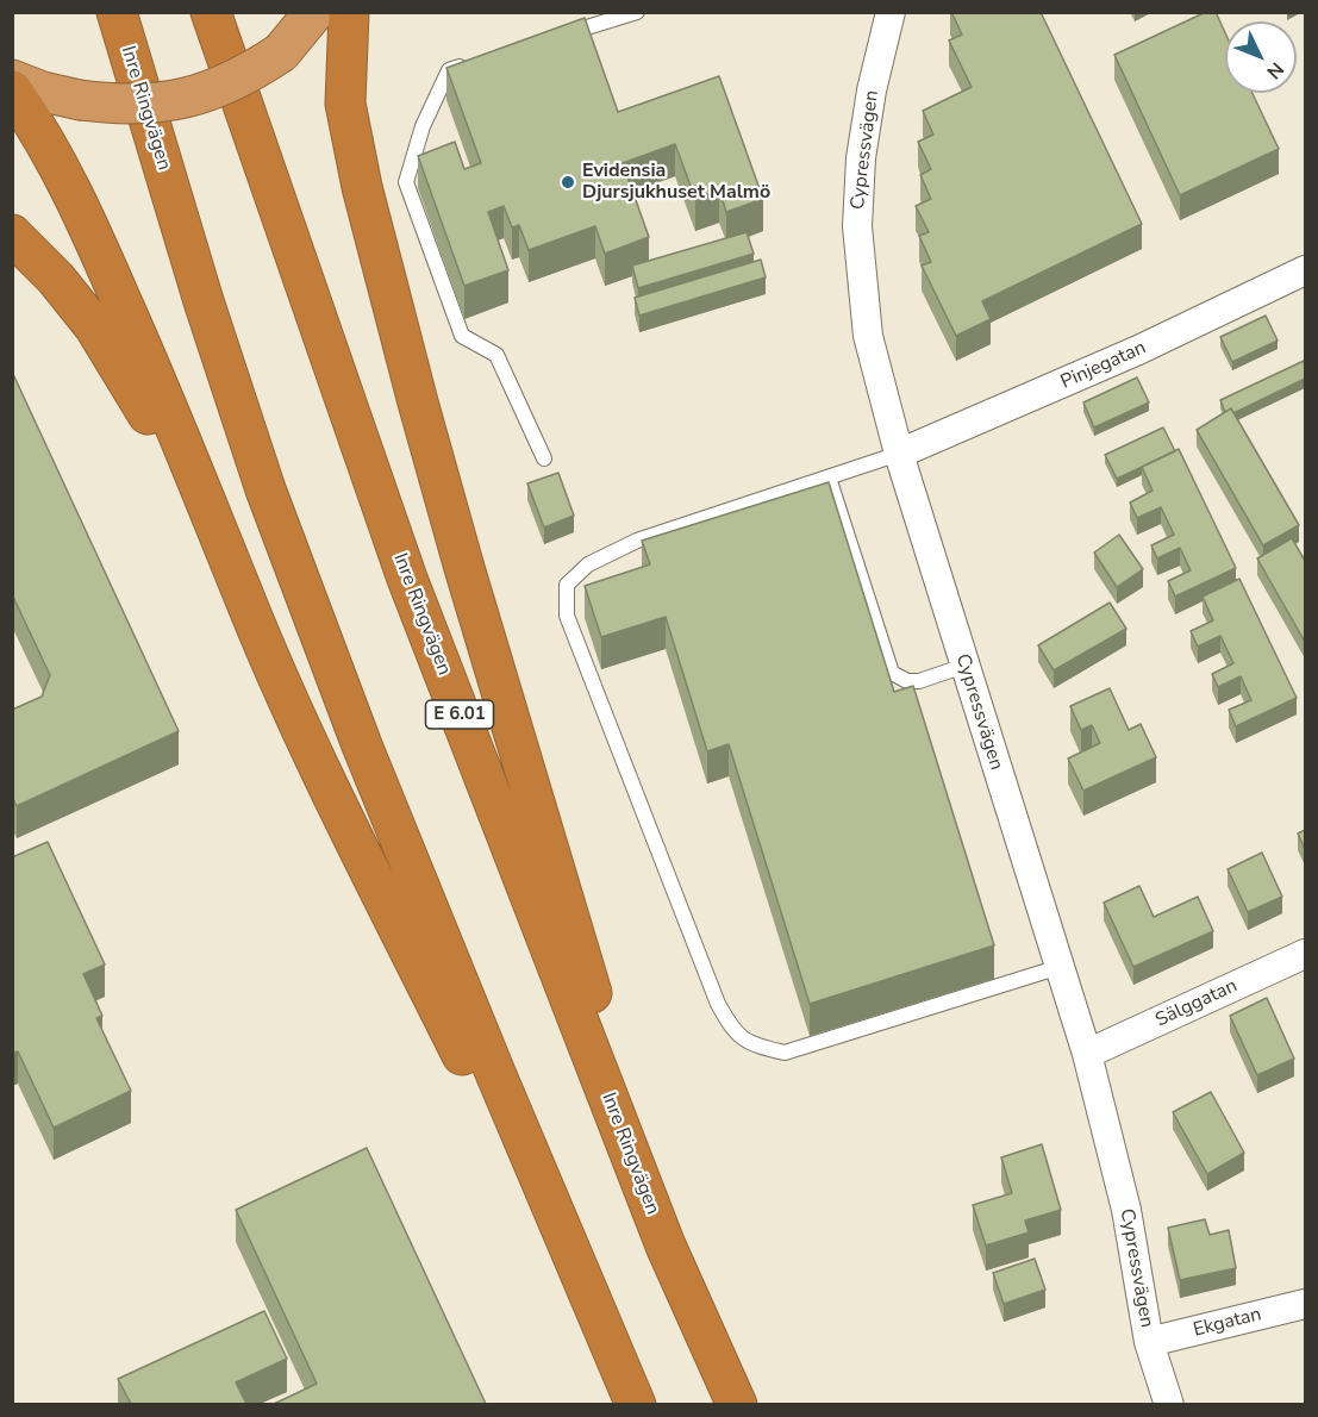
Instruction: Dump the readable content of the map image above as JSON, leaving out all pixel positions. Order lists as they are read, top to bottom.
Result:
{
  "streets": {
    "highway": ["Inre Ringvägen", "E 6.01"],
    "street": [
      "Cypressvägen",
      "Pinjegatan",
      "Sälggatan",
      "Ekgatan"
    ]
  },
  "crossings": [
    ["Cypressvägen", "Pinjegatan"],
    ["Cypressvägen", "Sälggatan"],
    ["Cypressvägen", "Ekgatan"]
  ],
  "places": ["Evidensia Djursjukhuset Malmö"],
  "north": "bottom right"
}
